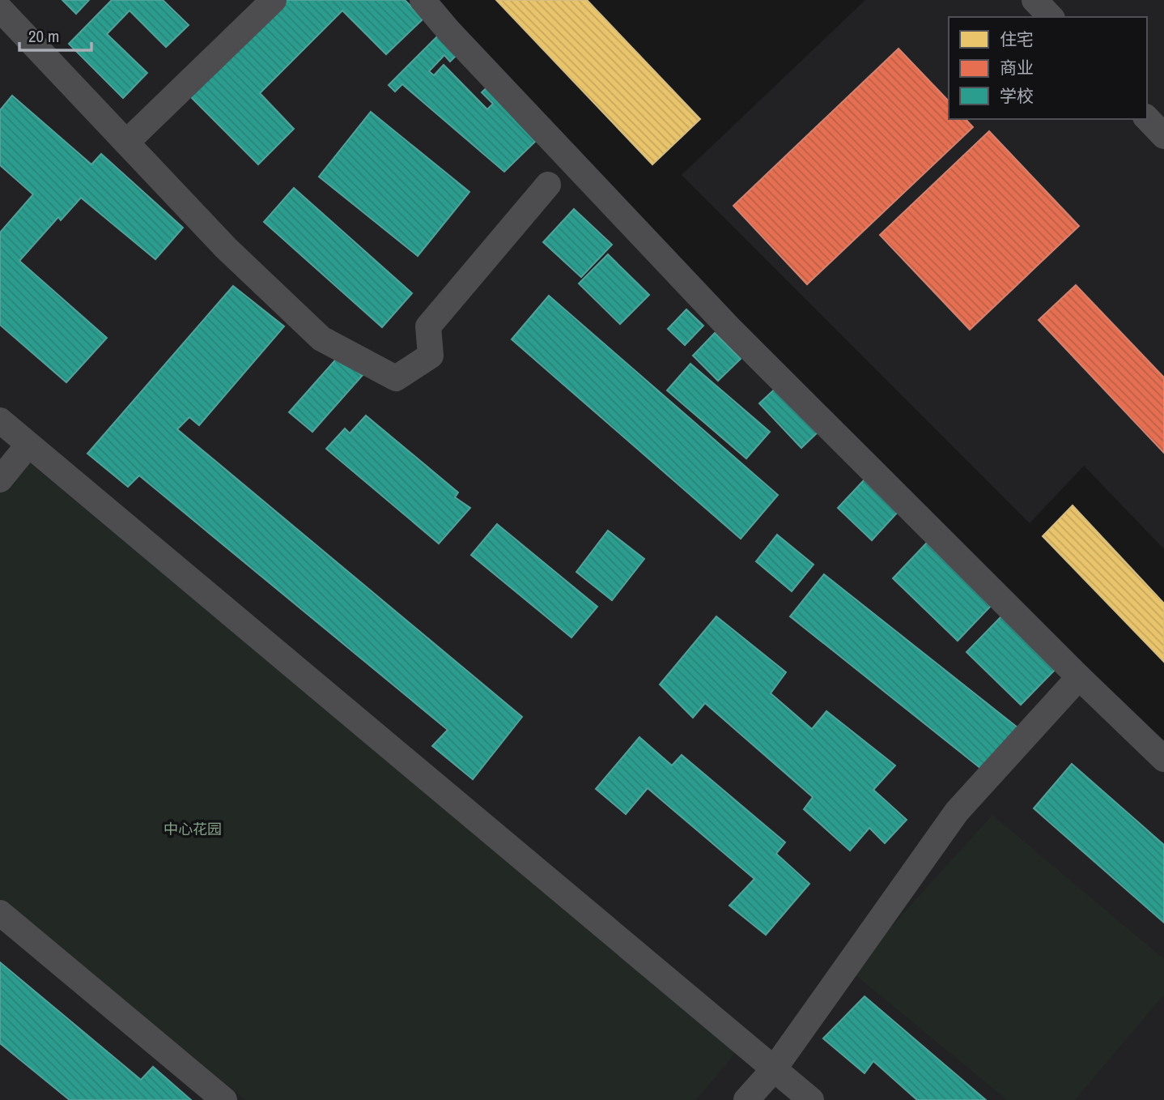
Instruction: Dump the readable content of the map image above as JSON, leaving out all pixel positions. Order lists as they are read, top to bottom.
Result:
{
  "parks": ["中心花园"],
  "legend": ["住宅", "商业", "学校"],
  "scale_bar": "20 m"
}
